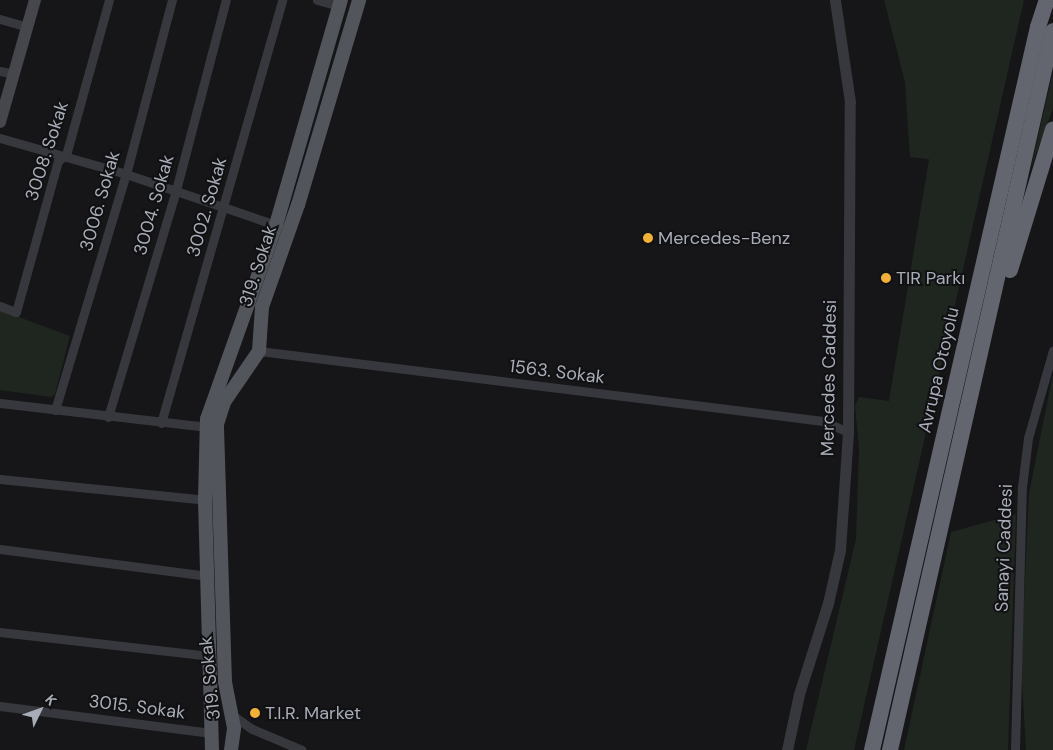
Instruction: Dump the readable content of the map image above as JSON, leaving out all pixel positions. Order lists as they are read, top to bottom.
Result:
{
  "streets": {
    "highway": ["Avrupa Otoyolu"],
    "main road": ["319. Sokak"],
    "street": [
      "3008. Sokak",
      "3006. Sokak",
      "3004. Sokak",
      "3002. Sokak",
      "1563. Sokak",
      "Mercedes Caddesi",
      "Sanayi Caddesi",
      "3015. Sokak"
    ]
  },
  "crossings": [
    ["319. Sokak", "1563. Sokak"],
    ["319. Sokak", "3015. Sokak"],
    ["1563. Sokak", "Mercedes Caddesi"]
  ],
  "places": ["Mercedes-Benz", "TIR Parkı", "T.I.R. Market"],
  "north": "top right"
}
